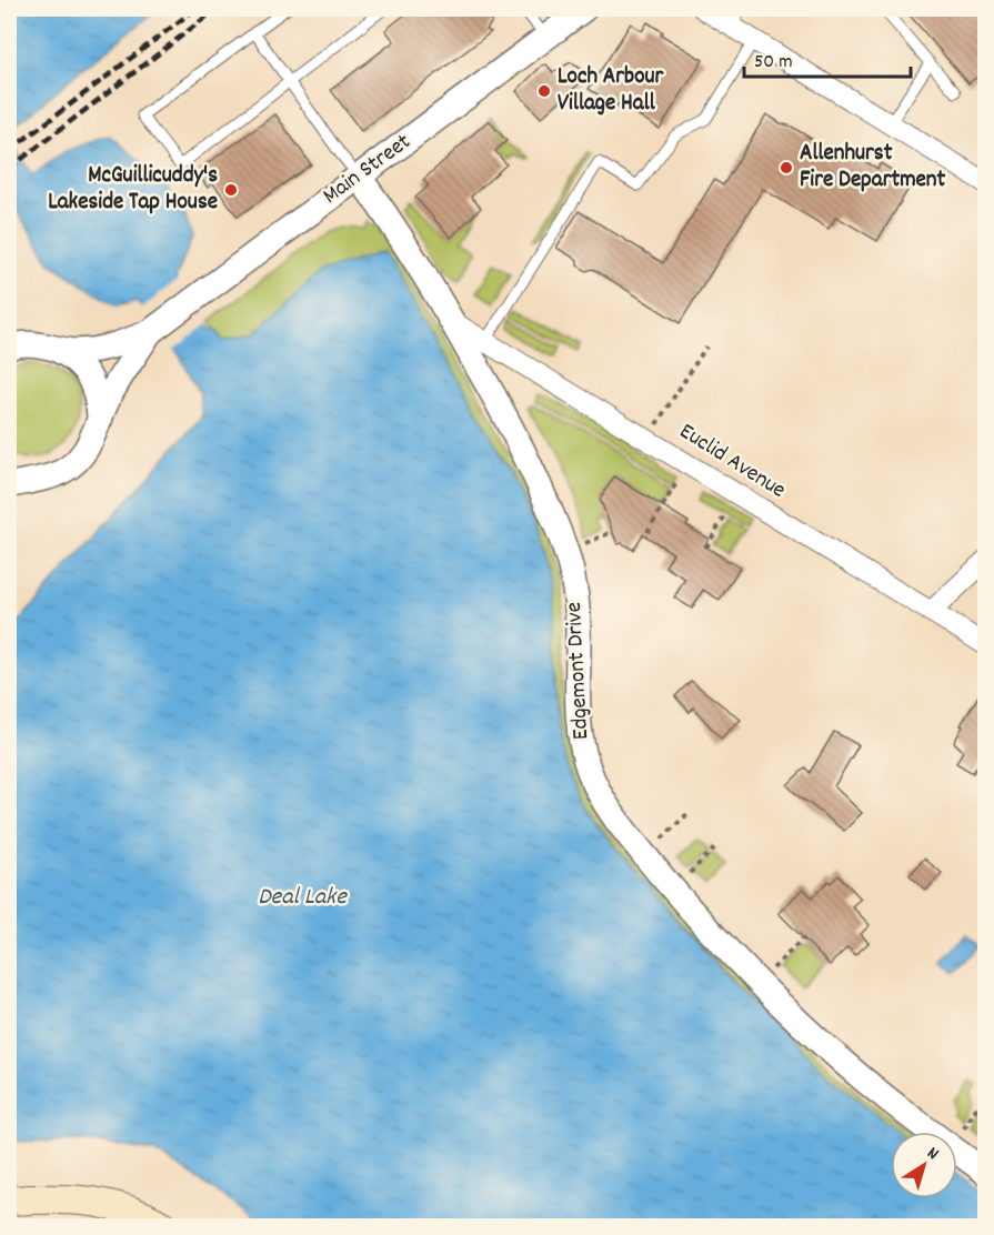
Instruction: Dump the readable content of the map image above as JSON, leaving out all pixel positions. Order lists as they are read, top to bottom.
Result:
{
  "streets": {
    "street": ["Main Street", "Euclid Avenue", "Edgemont Drive"]
  },
  "crossings": [
    ["Main Street", "Edgemont Drive"],
    ["Euclid Avenue", "Edgemont Drive"]
  ],
  "water": ["Deal Lake"],
  "places": ["Loch Arbour Village Hall", "Allenhurst Fire Department", "McGuillicuddy's Lakeside Tap House"],
  "scale_bar": "50 m",
  "north": "top right"
}
